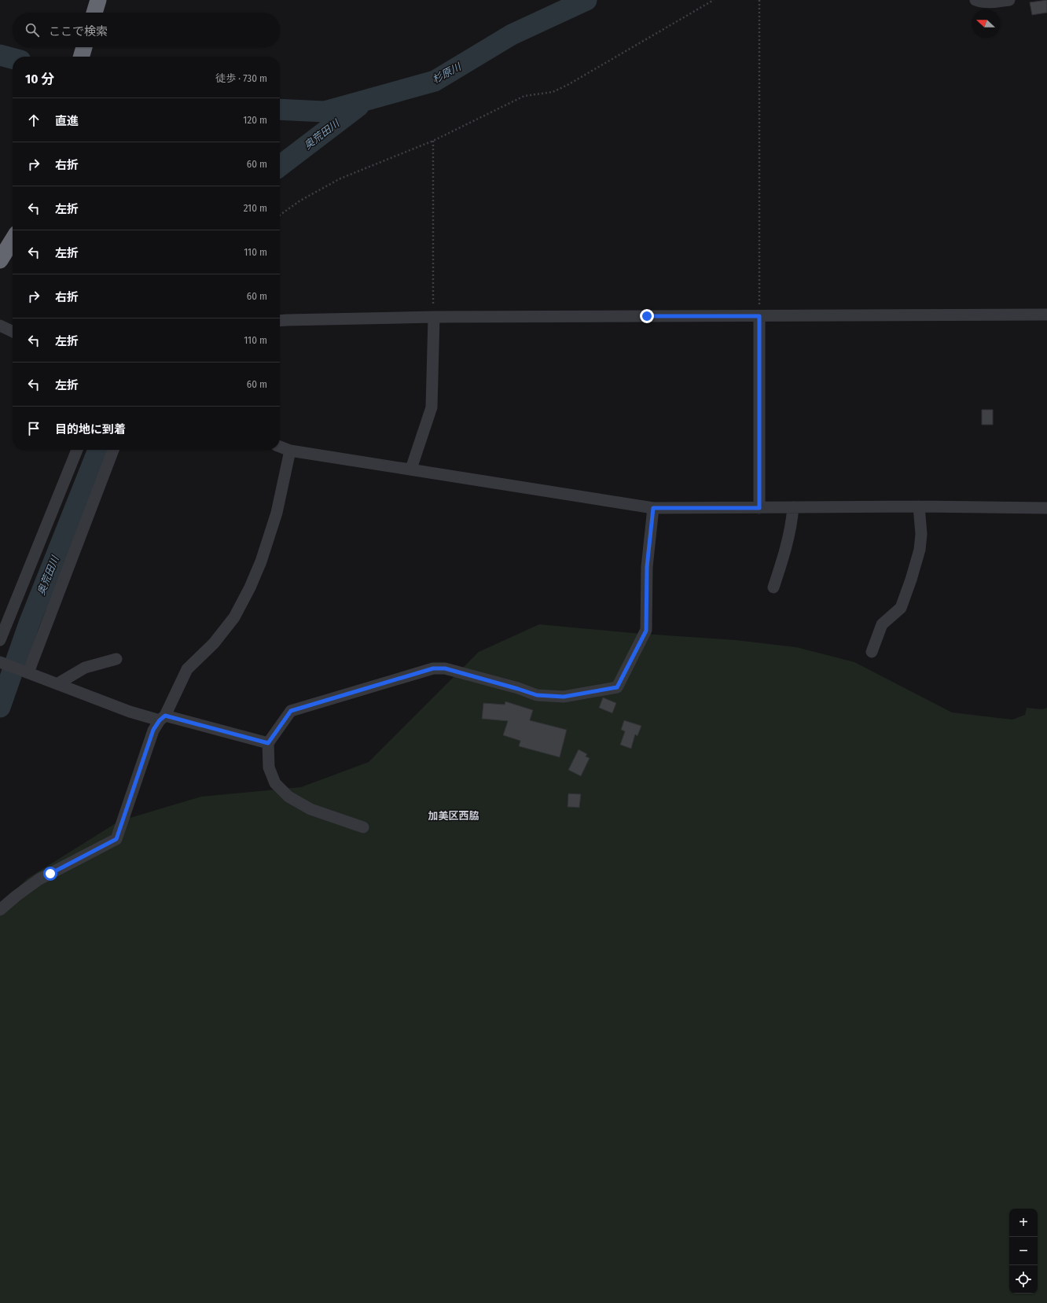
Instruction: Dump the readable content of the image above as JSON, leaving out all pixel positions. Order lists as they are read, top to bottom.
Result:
{
  "districts": ["加美区西脇"],
  "water": ["杉原川", "奥荒田川"],
  "north": "left",
  "page": {
    "search": "ここで検索",
    "heading": ["10 分", "徒歩 · 730 m"],
    "list": [
      ["直進", "120 m"],
      ["右折", "60 m"],
      ["左折", "210 m"],
      ["左折", "110 m"],
      ["右折", "60 m"],
      ["左折", "110 m"],
      ["左折", "60 m"],
      "目的地に到着"
    ],
    "map_buttons": ["+", "−"]
  }
}
